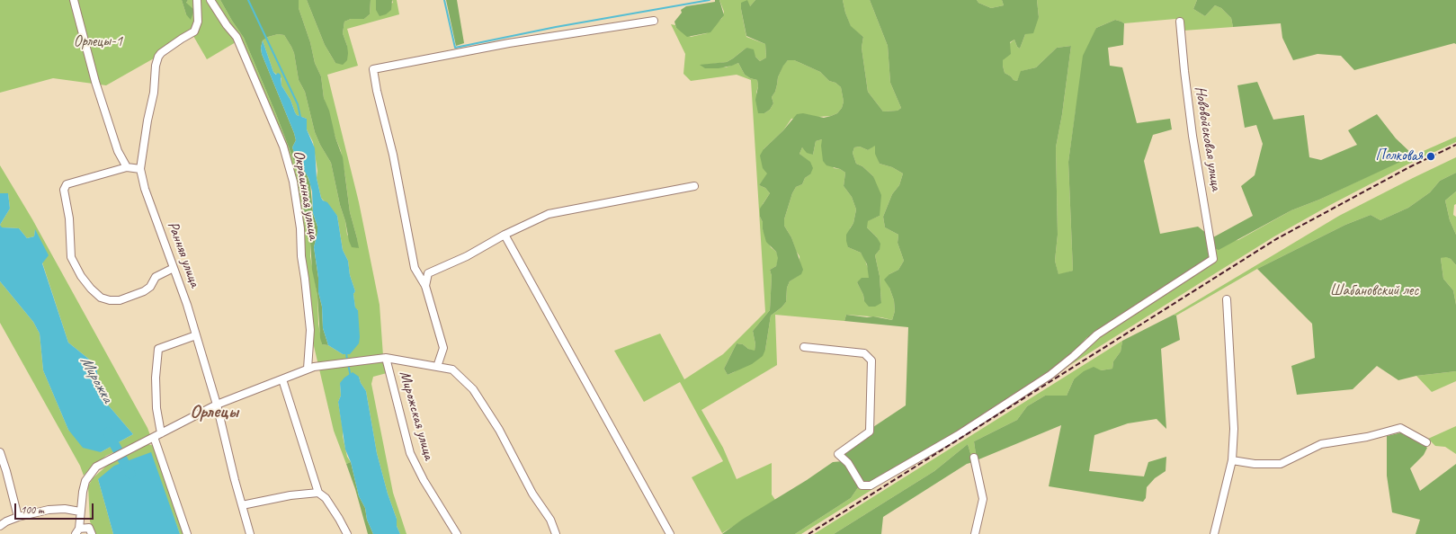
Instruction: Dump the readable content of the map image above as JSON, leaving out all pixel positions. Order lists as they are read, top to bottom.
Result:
{
  "streets": {
    "street": [
      "Нововойсковая улица",
      "Окраинная улица",
      "Ранняя улица",
      "Мирожская улица"
    ]
  },
  "districts": ["Орлецы"],
  "water": ["Мирожка"],
  "parks": ["Орлецы-1", "Шабановский лес"],
  "places": ["Полковая"],
  "scale_bar": "100 m"
}
